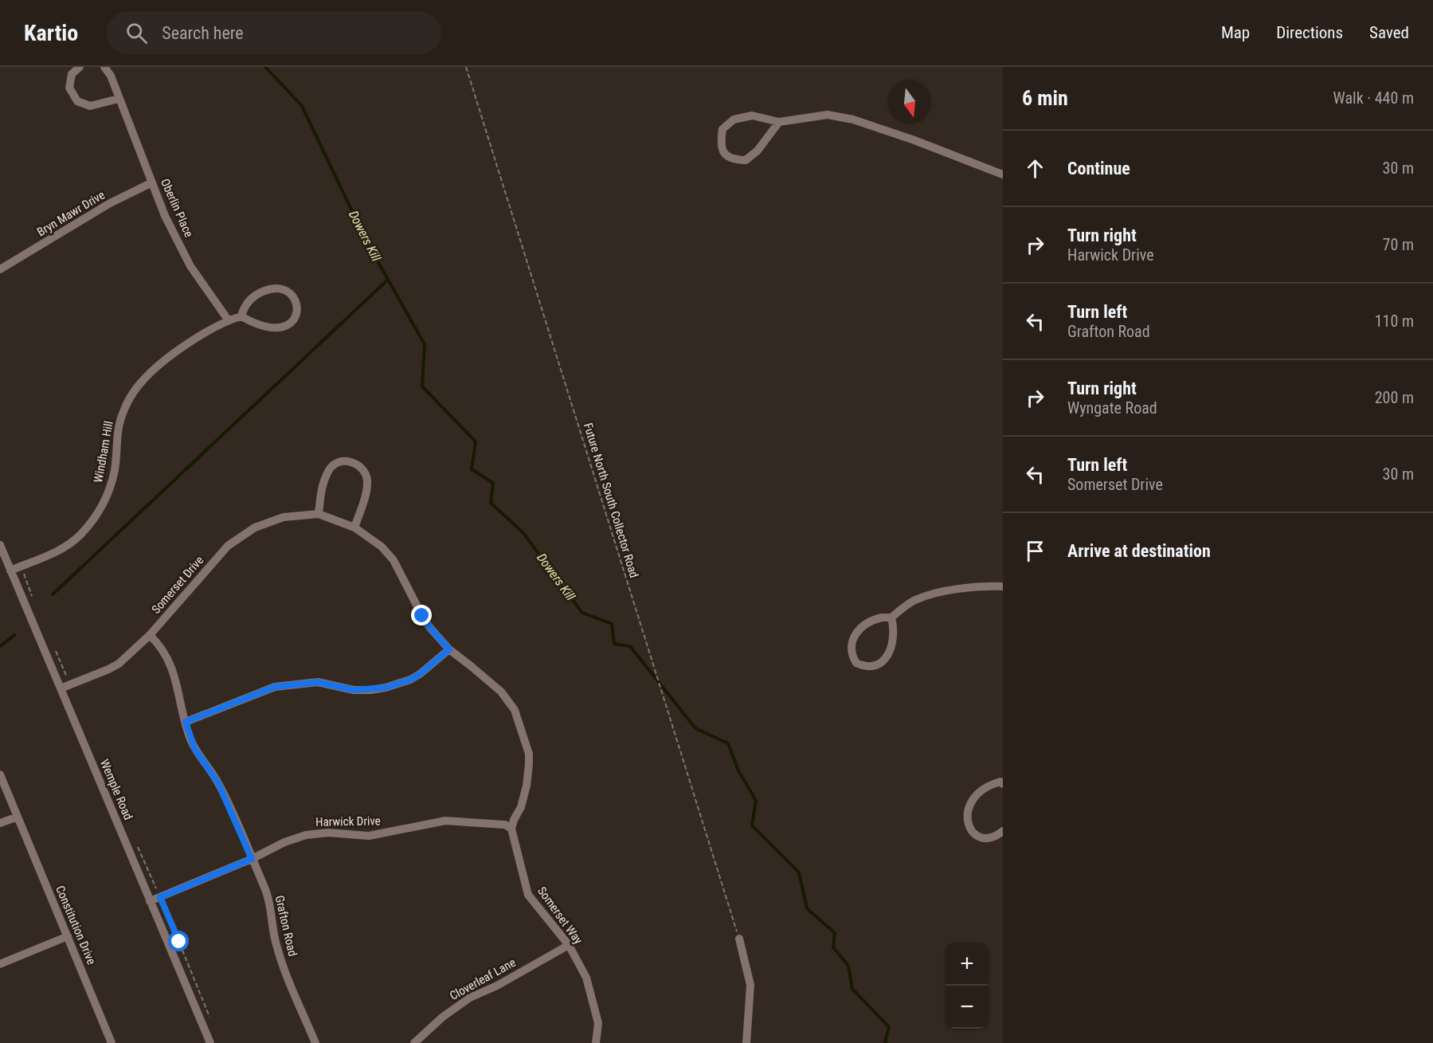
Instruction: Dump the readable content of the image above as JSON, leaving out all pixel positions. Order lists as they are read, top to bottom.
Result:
{
  "streets": {
    "street": [
      "Oberlin Place",
      "Bryn Mawr Drive",
      "Windham Hill",
      "Somerset Drive",
      "Wemple Road",
      "Harwick Drive",
      "Somerset Way",
      "Constitution Drive",
      "Grafton Road",
      "Cloverleaf Lane"
    ],
    "path": ["Future North South Collector Road"]
  },
  "crossings": [
    ["Oberlin Place", "Bryn Mawr Drive"],
    ["Oberlin Place", "Windham Hill"],
    ["Windham Hill", "Wemple Road"],
    ["Somerset Drive", "Wemple Road"],
    ["Somerset Drive", "Harwick Drive"],
    ["Somerset Drive", "Somerset Way"],
    ["Somerset Drive", "Grafton Road"],
    ["Wemple Road", "Harwick Drive"],
    ["Harwick Drive", "Somerset Way"],
    ["Harwick Drive", "Grafton Road"],
    ["Somerset Way", "Cloverleaf Lane"]
  ],
  "water": ["Dowers Kill"],
  "north": "bottom",
  "page": {
    "header": "Kartio",
    "search": "Search here",
    "nav": ["Map", "Directions", "Saved"],
    "heading": ["6 min", "Walk · 440 m"],
    "list": [
      ["Continue", "30 m"],
      ["Turn right", "Harwick Drive", "70 m"],
      ["Turn left", "Grafton Road", "110 m"],
      ["Turn right", "Wyngate Road", "200 m"],
      ["Turn left", "Somerset Drive", "30 m"],
      "Arrive at destination"
    ],
    "map_buttons": ["+", "−"]
  }
}
